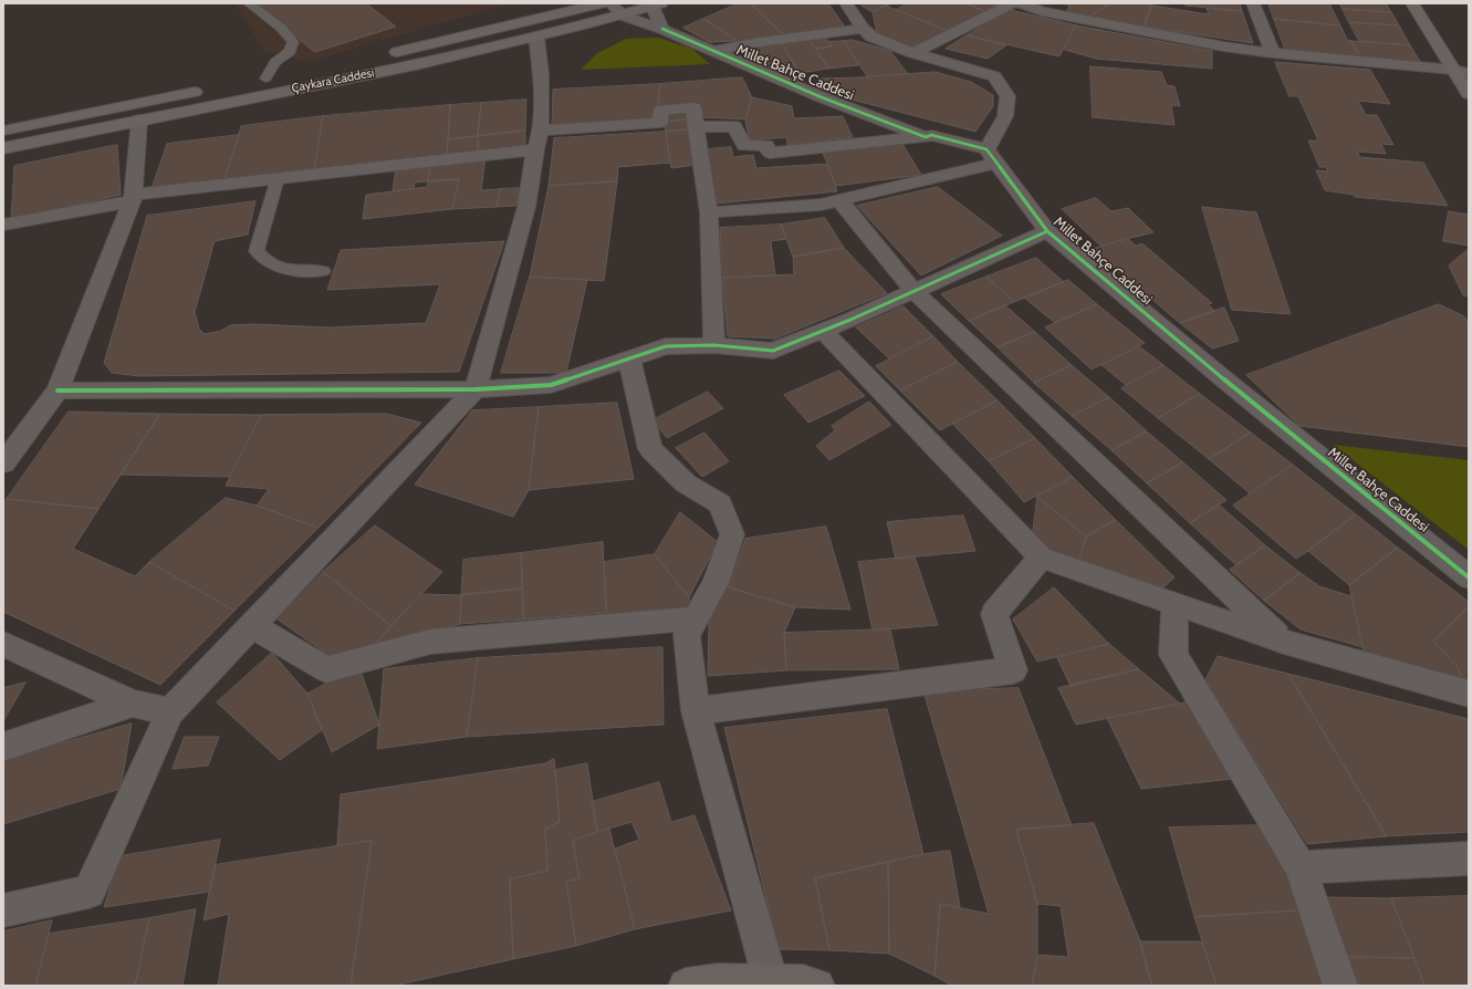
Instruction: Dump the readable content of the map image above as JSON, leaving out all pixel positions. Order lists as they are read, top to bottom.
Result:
{
  "streets": {
    "main road": ["Çaykara Caddesi"],
    "street": ["Millet Bahçe Caddesi"]
  },
  "crossings": [
    ["Millet Bahçe Caddesi", "Çaykara Caddesi"]
  ]
}
